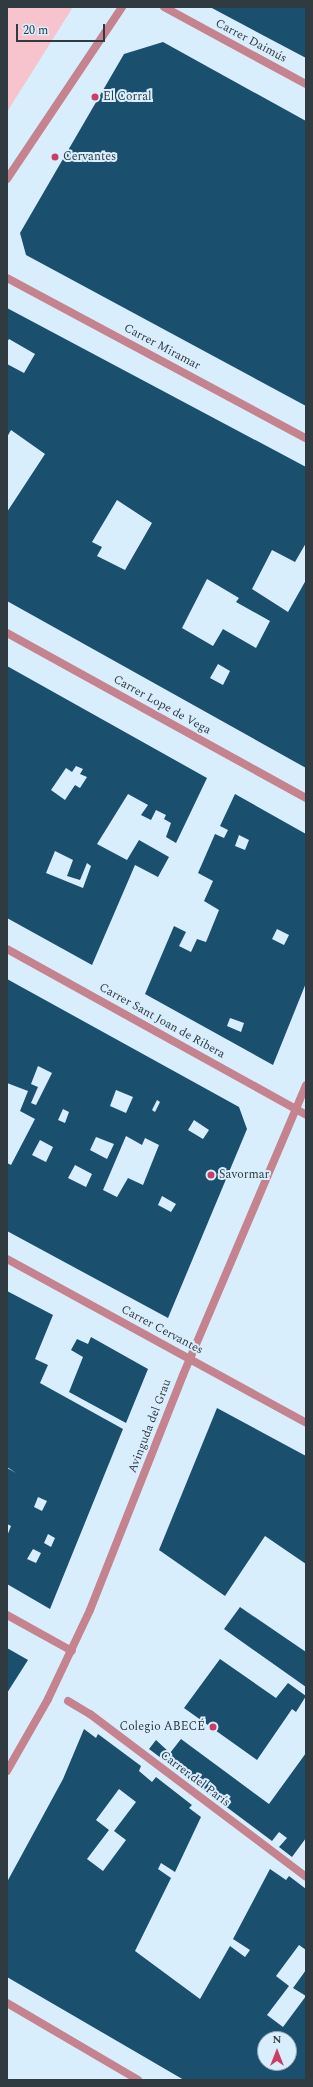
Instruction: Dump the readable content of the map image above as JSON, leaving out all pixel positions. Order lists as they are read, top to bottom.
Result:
{
  "streets": {
    "street": [
      "Carrer Daimús",
      "Carrer Miramar",
      "Carrer Lope de Vega",
      "Carrer Sant Joan de Ribera",
      "Carrer Cervantes",
      "Avinguda del Grau",
      "Carrer del París"
    ]
  },
  "crossings": [
    ["Carrer Sant Joan de Ribera", "Avinguda del Grau"],
    ["Carrer Cervantes", "Avinguda del Grau"]
  ],
  "places": [
    "El Corral",
    "Cervantes",
    "Savormar",
    "Colegio ABECÉ"
  ],
  "scale_bar": "20 m",
  "north": "top"
}
